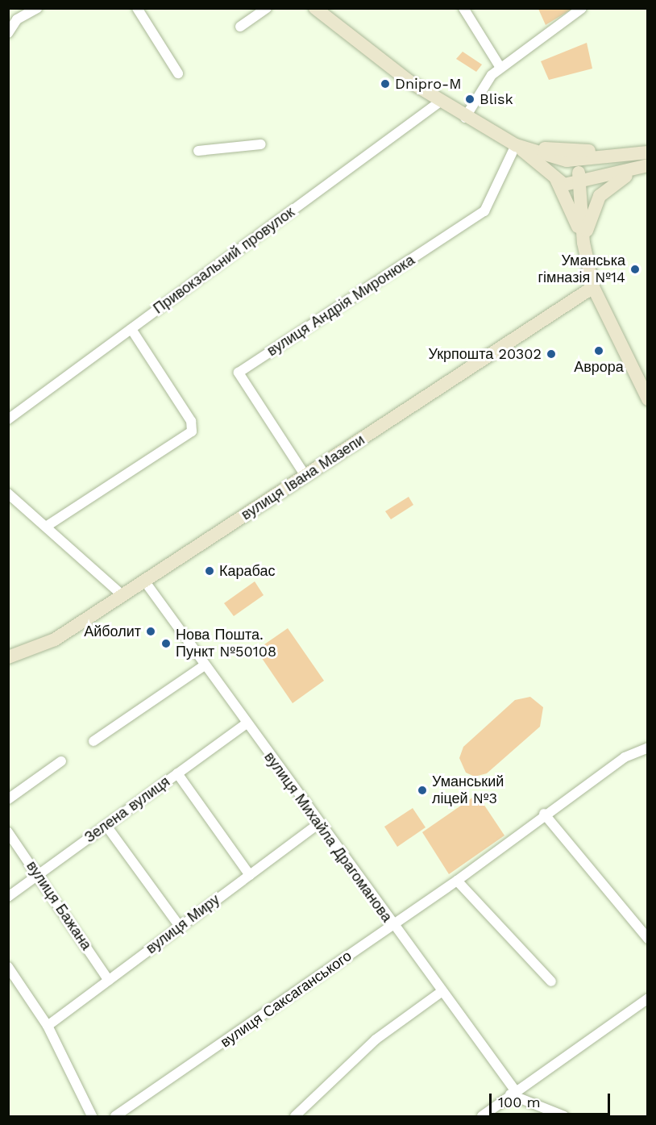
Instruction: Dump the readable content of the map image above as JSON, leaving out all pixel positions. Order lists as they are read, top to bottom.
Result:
{
  "streets": {
    "main road": ["вулиця Івана Мазепи"],
    "street": [
      "Привокзальний провулок",
      "вулиця Андрія Миронюка",
      "Зелена вулиця",
      "вулиця Михайла Драгоманова",
      "вулиця Бажана",
      "вулиця Миру",
      "вулиця Саксаганського"
    ]
  },
  "crossings": [
    ["вулиця Андрія Миронюка", "вулиця Івана Мазепи"],
    ["вулиця Івана Мазепи", "вулиця Михайла Драгоманова"],
    ["Зелена вулиця", "вулиця Михайла Драгоманова"],
    ["Зелена вулиця", "вулиця Бажана"],
    ["вулиця Михайла Драгоманова", "вулиця Миру"],
    ["вулиця Михайла Драгоманова", "вулиця Саксаганського"],
    ["вулиця Бажана", "вулиця Миру"]
  ],
  "places": [
    "Dnipro-M",
    "Blisk",
    "Уманська гімназія №14",
    "Аврора",
    "Укрпошта 20302",
    "Карабас",
    "Айболит",
    "Нова Пошта. Пункт №50108",
    "Уманський ліцей №3"
  ],
  "scale_bar": "100 m"
}
